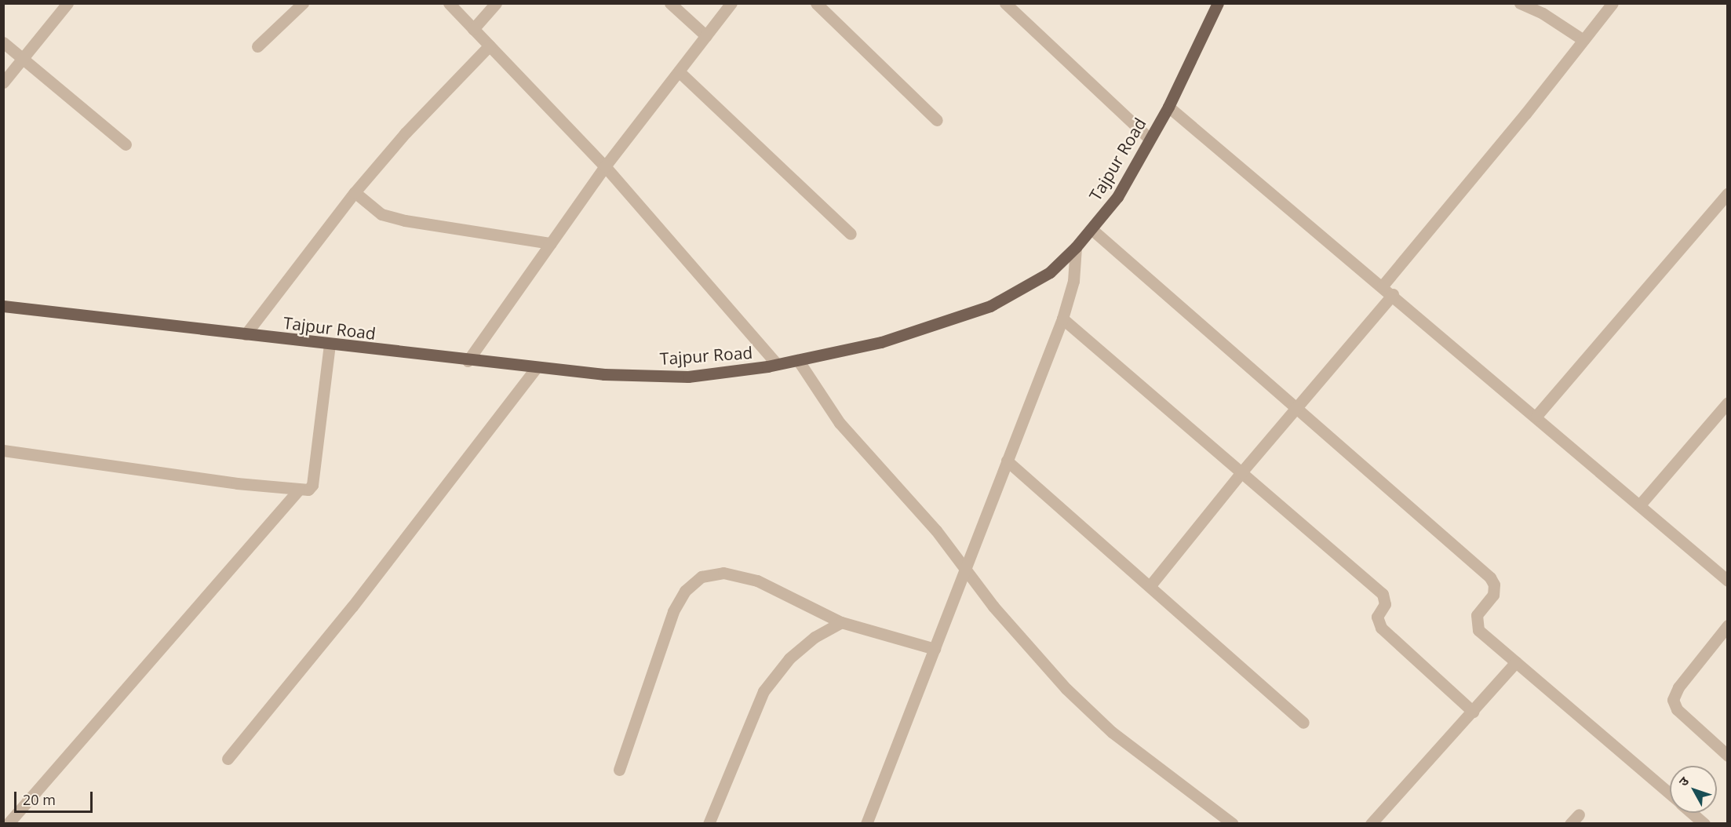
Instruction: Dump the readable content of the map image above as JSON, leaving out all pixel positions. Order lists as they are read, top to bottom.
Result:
{
  "streets": {
    "main road": ["Tajpur Road"]
  },
  "scale_bar": "20 m",
  "north": "top left"
}
